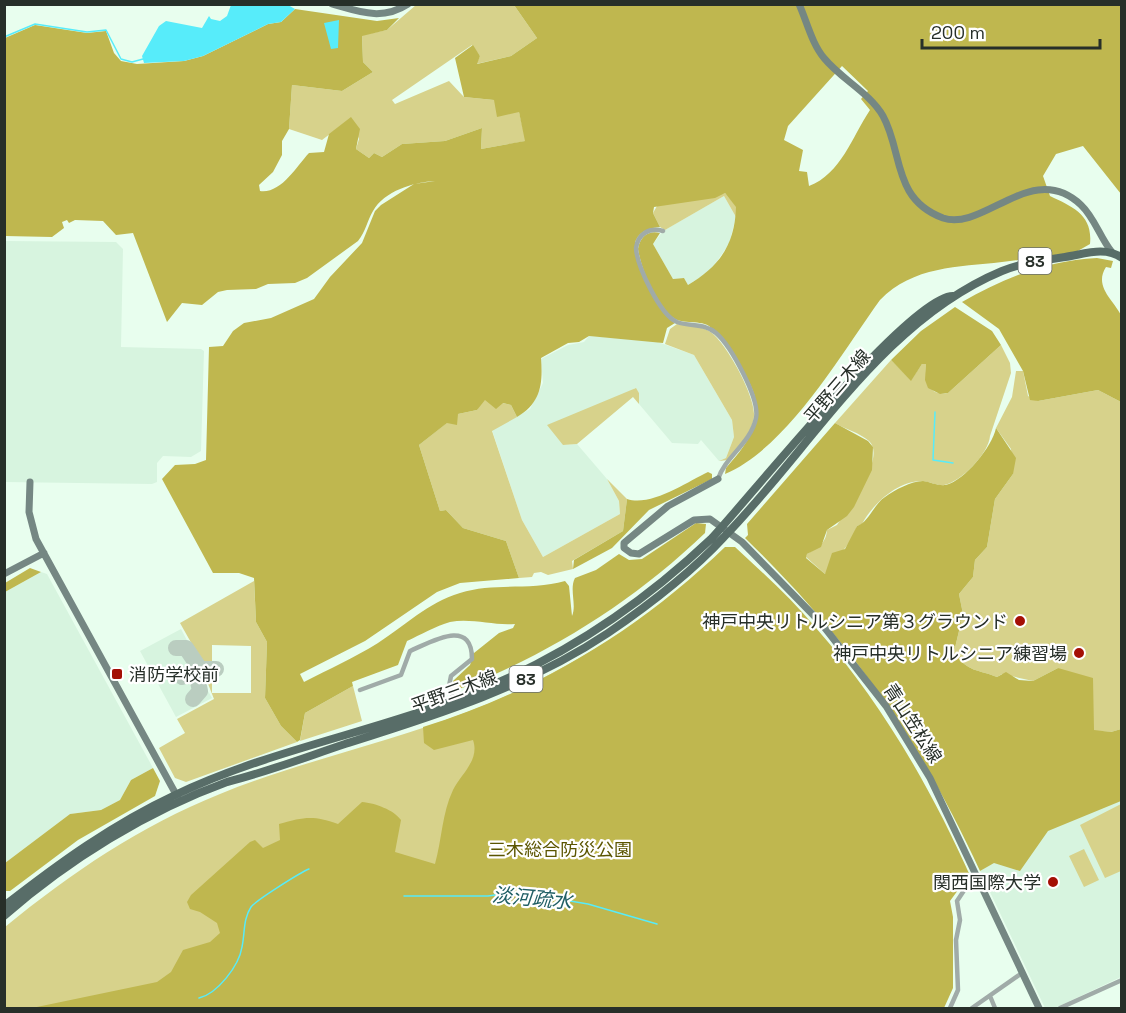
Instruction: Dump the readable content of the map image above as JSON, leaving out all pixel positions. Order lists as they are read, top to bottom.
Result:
{
  "streets": {
    "main road": ["83", "平野三木線"],
    "street": ["青山笠松線"]
  },
  "crossings": [
    ["平野三木線", "青山笠松線"]
  ],
  "water": ["淡河疏水"],
  "parks": ["三木総合防災公園"],
  "places": {
    "other": ["神戸中央リトルシニア第３グラウンド", "神戸中央リトルシニア練習場", "関西国際大学"],
    "transit": ["消防学校前"]
  },
  "scale_bar": "200 m"
}
